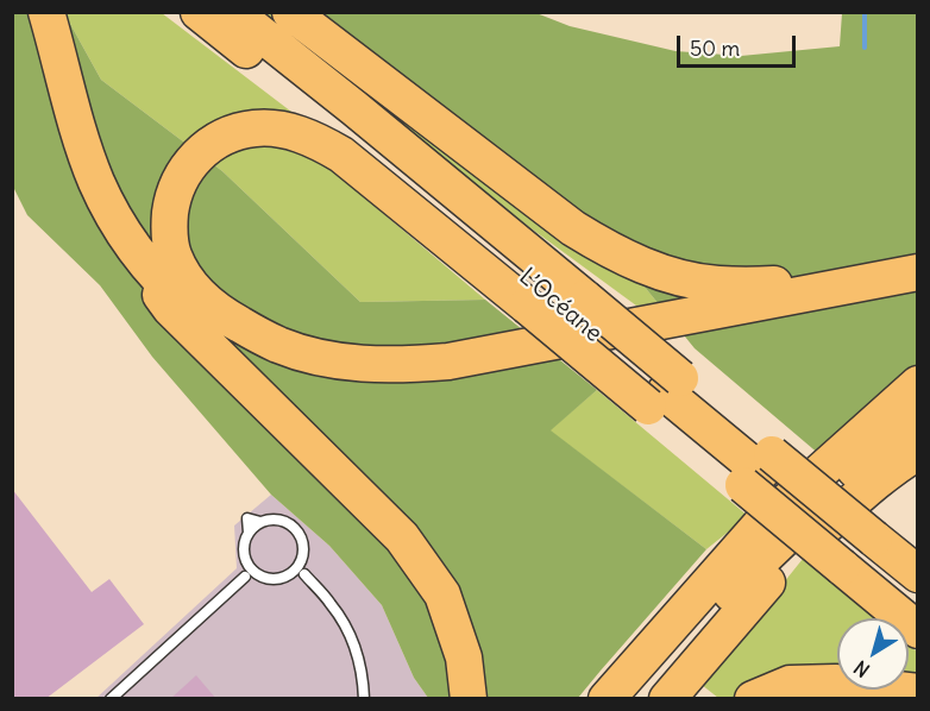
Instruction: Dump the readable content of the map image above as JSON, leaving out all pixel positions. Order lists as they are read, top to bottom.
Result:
{
  "streets": {
    "highway": ["L’Océane"]
  },
  "scale_bar": "50 m",
  "north": "bottom left"
}
